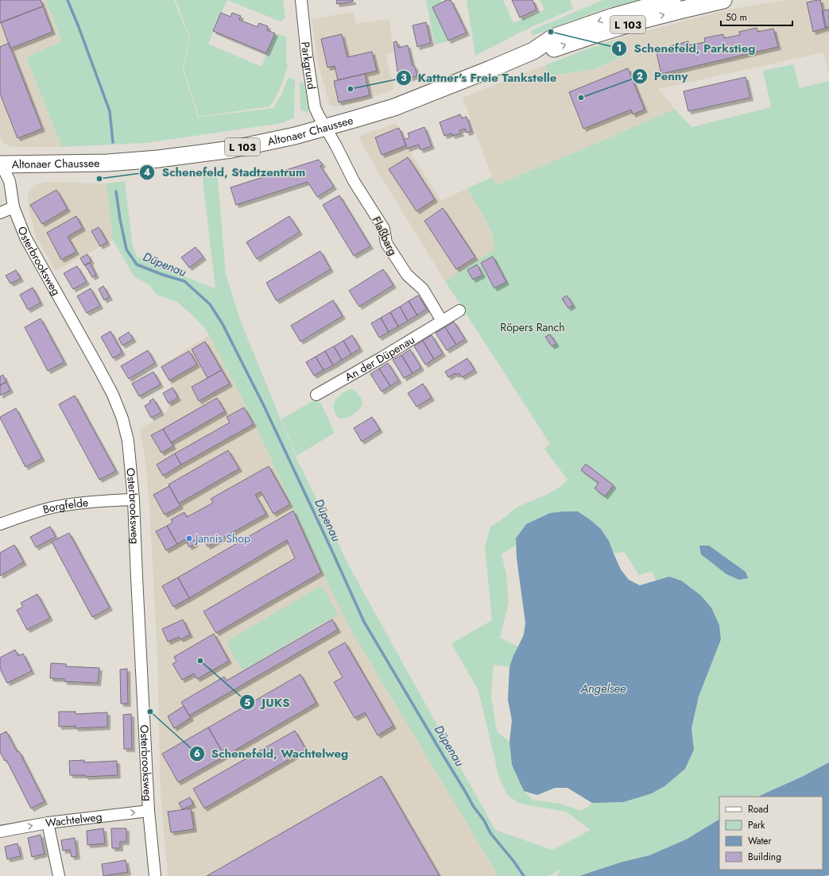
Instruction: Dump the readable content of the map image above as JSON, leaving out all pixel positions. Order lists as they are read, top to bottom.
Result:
{
  "streets": {
    "main road": ["L 103", "Altonaer Chaussee"],
    "street": [
      "Parkgrund",
      "Flaßbarg",
      "Osterbrooksweg",
      "An der Düpenau",
      "Borgfelde",
      "Wachtelweg"
    ]
  },
  "crossings": [
    ["Parkgrund", "Altonaer Chaussee"],
    ["Parkgrund", "Flaßbarg"],
    ["Altonaer Chaussee", "Flaßbarg"],
    ["Altonaer Chaussee", "Osterbrooksweg"],
    ["Flaßbarg", "An der Düpenau"],
    ["Osterbrooksweg", "Borgfelde"],
    ["Osterbrooksweg", "Wachtelweg"]
  ],
  "one_way": ["Wachtelweg"],
  "water": ["Düpenau", "Angelsee"],
  "parks": ["Röpers Ranch"],
  "places": [
    "Schenefeld, Parkstieg",
    "Kattner's Freie Tankstelle",
    "Penny",
    "Schenefeld, Stadtzentrum",
    "Jannis Shop",
    "JUKS",
    "Schenefeld, Wachtelweg"
  ],
  "legend": [
    "Road",
    "Park",
    "Water",
    "Building"
  ],
  "scale_bar": "50 m"
}
